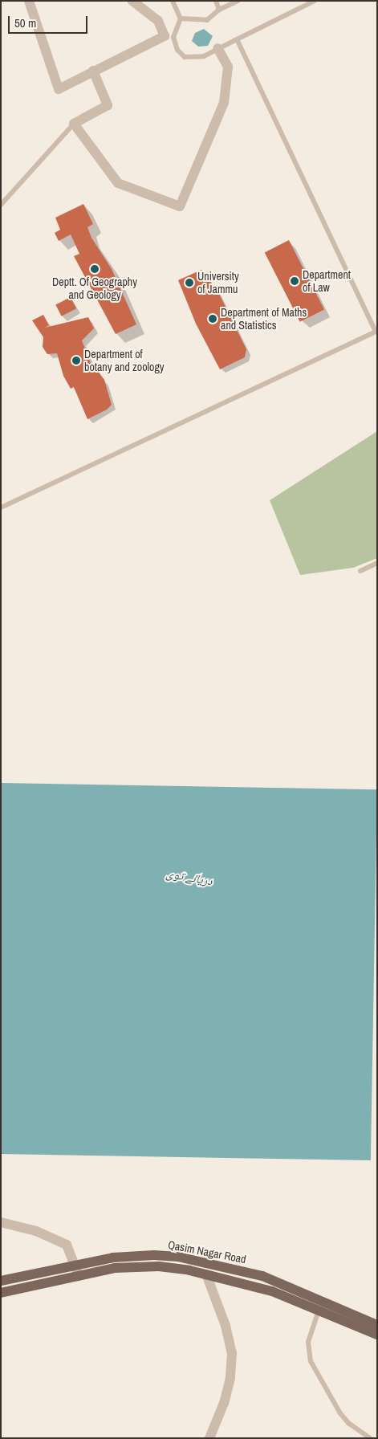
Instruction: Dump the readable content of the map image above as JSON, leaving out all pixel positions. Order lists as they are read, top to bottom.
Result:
{
  "streets": {
    "main road": ["Qasim Nagar Road"]
  },
  "water": ["دریائے توی"],
  "places": [
    "Deptt. Of Geography and Geology",
    "Department of Law",
    "University of Jammu",
    "Department of Maths and Statistics",
    "Department of botany and zoology"
  ],
  "scale_bar": "50 m"
}
